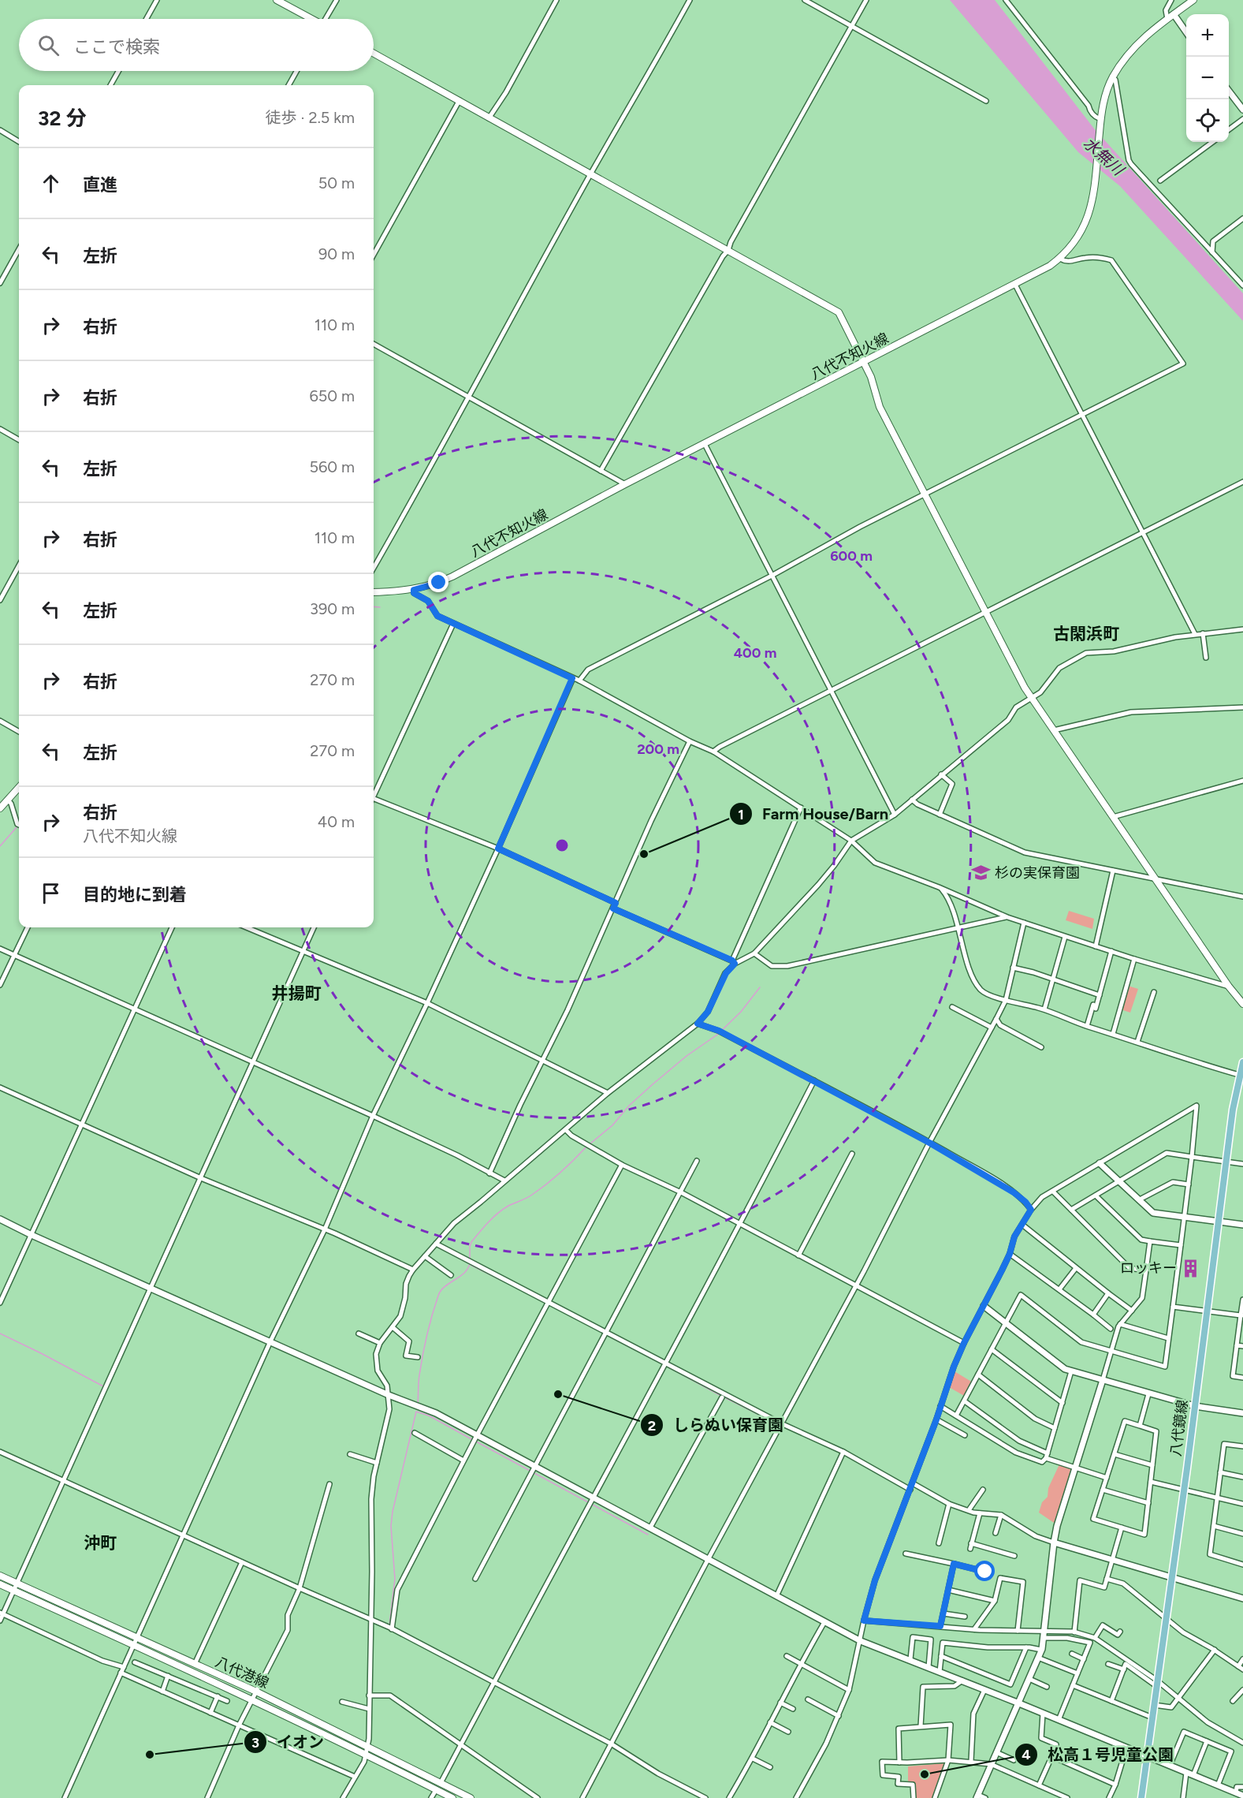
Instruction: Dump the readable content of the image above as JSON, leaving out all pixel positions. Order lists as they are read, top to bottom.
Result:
{
  "streets": {
    "main road": ["八代不知火線", "八代鏡線", "八代港線"]
  },
  "districts": ["古閑浜町", "井揚町", "沖町"],
  "water": ["水無川"],
  "places": {
    "other": [
      "Farm House/Barn",
      "しらぬい保育園",
      "イオン",
      "松高１号児童公園"
    ],
    "school or university": ["杉の実保育園"],
    "building": ["ロッキー"]
  },
  "page": {
    "map_buttons": ["+", "−"],
    "search": "ここで検索",
    "heading": ["32 分", "徒歩 · 2.5 km"],
    "list": [
      ["直進", "50 m"],
      ["左折", "90 m"],
      ["右折", "110 m"],
      ["右折", "650 m"],
      ["左折", "560 m"],
      ["右折", "110 m"],
      ["左折", "390 m"],
      ["右折", "270 m"],
      ["左折", "270 m"],
      ["右折", "八代不知火線", "40 m"],
      "目的地に到着"
    ]
  },
  "rings": ["600 m", "400 m", "200 m"]
}
